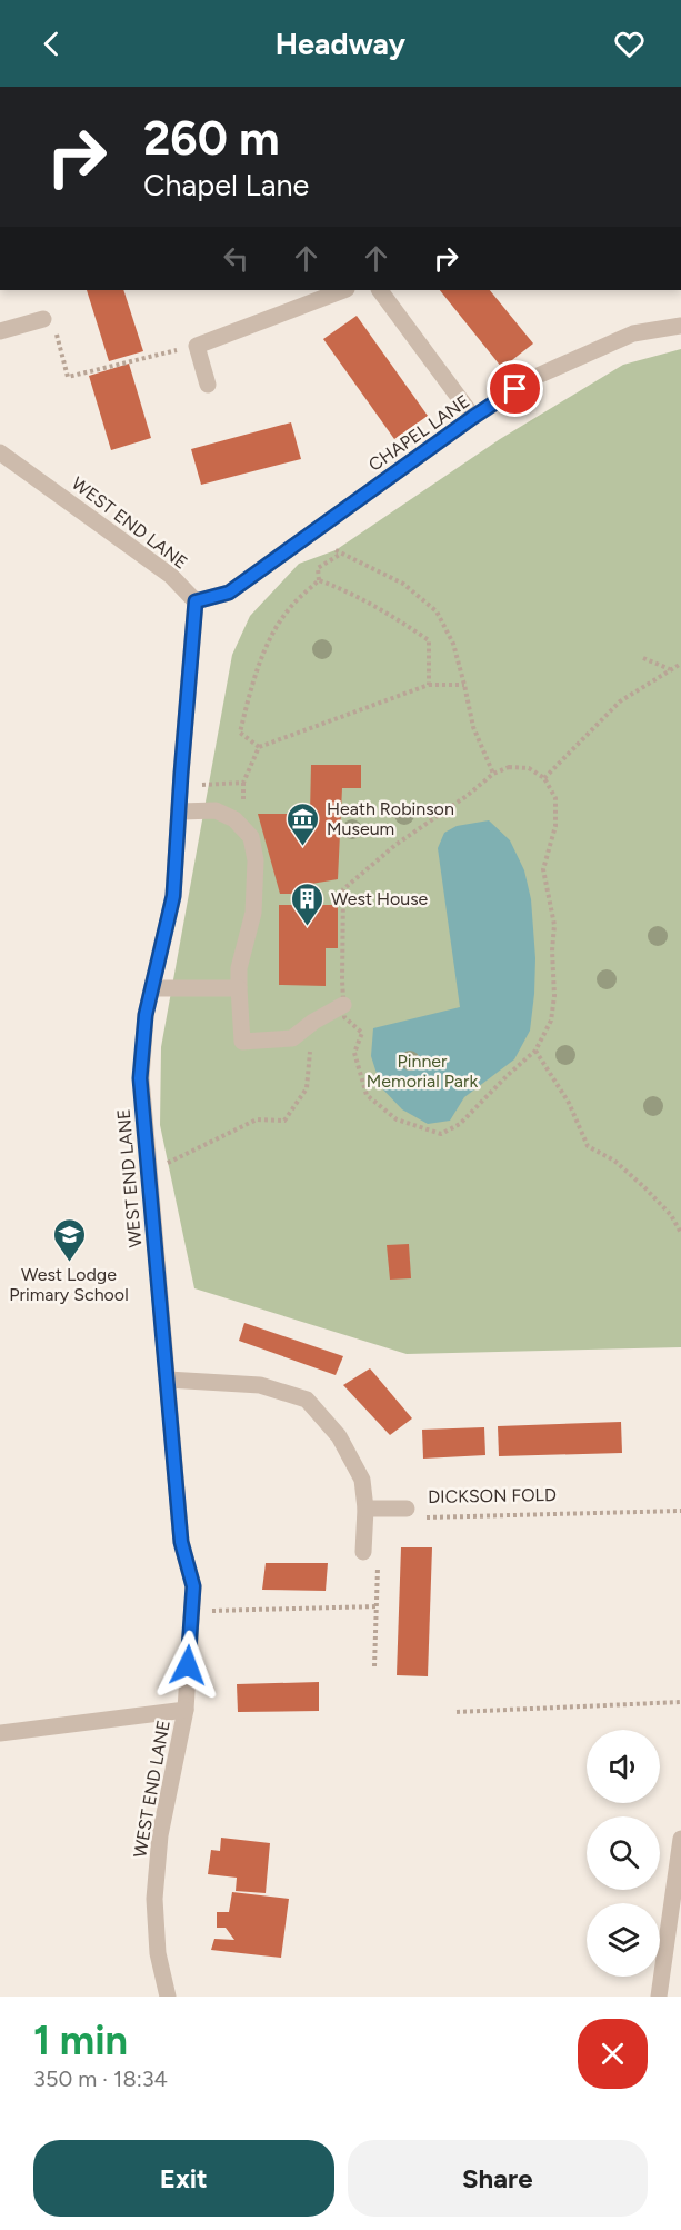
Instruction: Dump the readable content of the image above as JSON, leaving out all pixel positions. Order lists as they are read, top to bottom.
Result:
{
  "streets": {
    "street": ["CHAPEL LANE", "WEST END LANE", "DICKSON FOLD"]
  },
  "crossings": [
    ["CHAPEL LANE", "WEST END LANE"]
  ],
  "parks": ["Pinner Memorial Park"],
  "places": {
    "museum": ["Heath Robinson Museum"],
    "building": ["West House"],
    "school or university": ["West Lodge Primary School"]
  },
  "page": {
    "header": "Headway",
    "turn": ["260 m", "Chapel Lane"],
    "heading": ["1 min", "350 m · 18:34"],
    "buttons": ["Exit", "Share"]
  }
}
